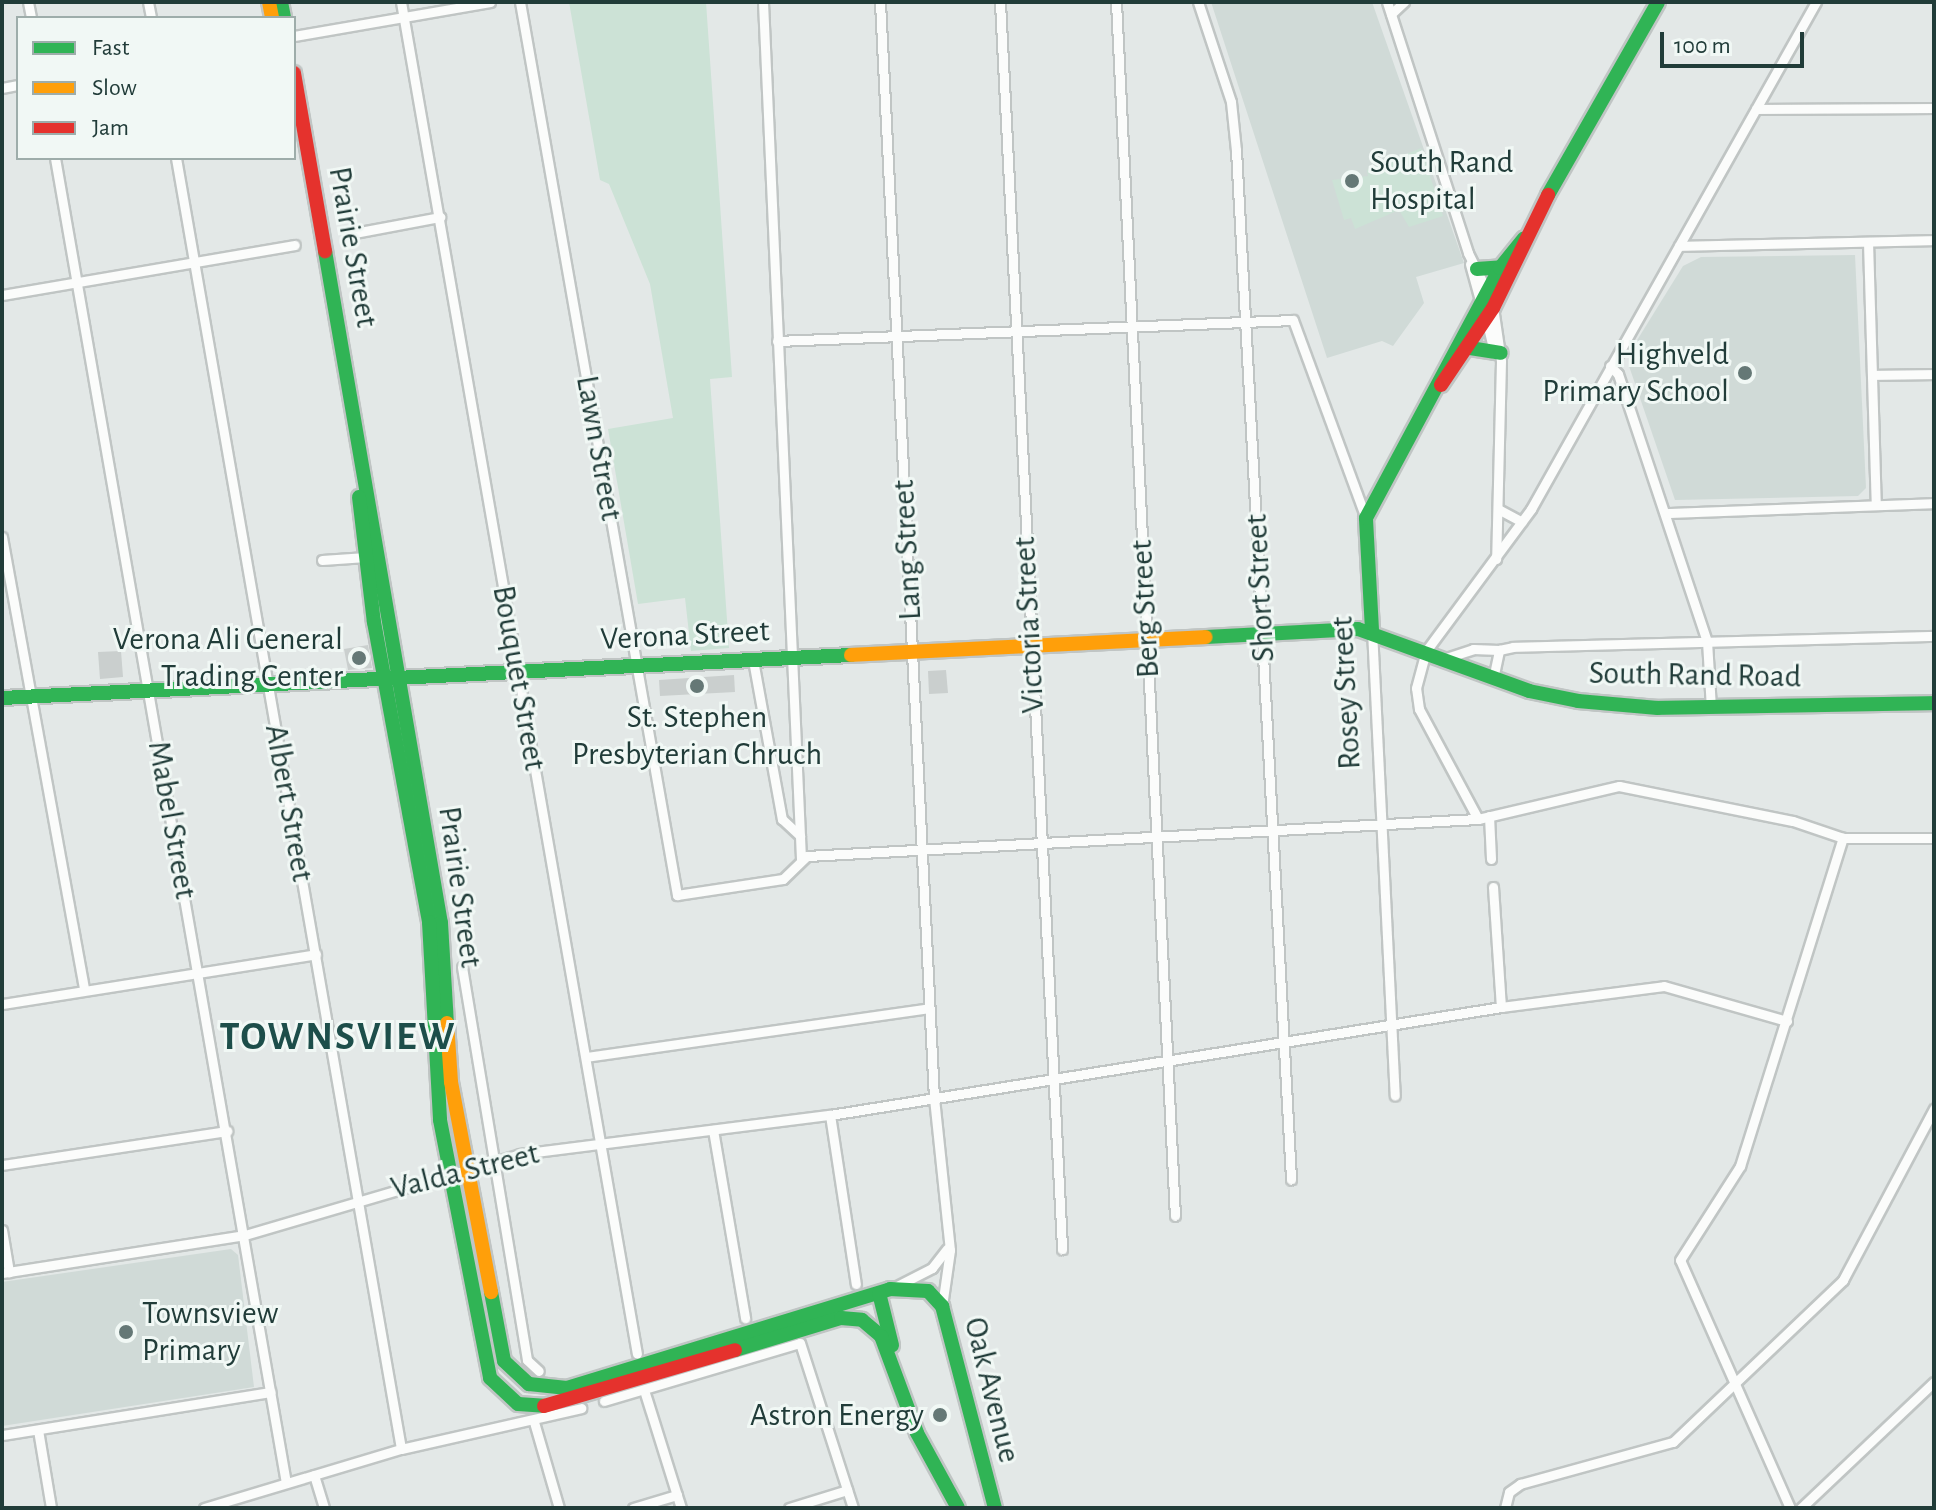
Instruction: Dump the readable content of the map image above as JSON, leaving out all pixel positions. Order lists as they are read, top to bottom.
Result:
{
  "streets": {
    "main road": [
      "Prairie Street",
      "Verona Street",
      "South Rand Road",
      "Rosey Street",
      "Oak Avenue"
    ],
    "street": [
      "Lawn Street",
      "Lang Street",
      "Short Street",
      "Berg Street",
      "Victoria Street",
      "Bouquet Street",
      "Albert Street",
      "Mabel Street",
      "Valda Street"
    ]
  },
  "crossings": [
    ["Prairie Street", "Verona Street"],
    ["Prairie Street", "Valda Street"],
    ["Prairie Street", "Oak Avenue"],
    ["Lawn Street", "Verona Street"],
    ["Lang Street", "Verona Street"],
    ["Lang Street", "Valda Street"],
    ["Lang Street", "Oak Avenue"],
    ["Short Street", "Verona Street"],
    ["Short Street", "Rosey Street"],
    ["Short Street", "Valda Street"],
    ["Berg Street", "Verona Street"],
    ["Berg Street", "Valda Street"],
    ["Victoria Street", "Verona Street"],
    ["Victoria Street", "Valda Street"],
    ["Verona Street", "South Rand Road"],
    ["Verona Street", "Bouquet Street"],
    ["Verona Street", "Rosey Street"],
    ["Verona Street", "Albert Street"],
    ["Verona Street", "Mabel Street"],
    ["South Rand Road", "Rosey Street"],
    ["Bouquet Street", "Valda Street"],
    ["Rosey Street", "Valda Street"],
    ["Albert Street", "Valda Street"],
    ["Mabel Street", "Valda Street"]
  ],
  "districts": ["TOWNSVIEW"],
  "places": [
    "South Rand Hospital",
    "Highveld Primary School",
    "Verona Ali General Trading Center",
    "St. Stephen Presbyterian Chruch",
    "Townsview Primary",
    "Astron Energy"
  ],
  "legend": ["Fast", "Slow", "Jam"],
  "scale_bar": "100 m"
}
